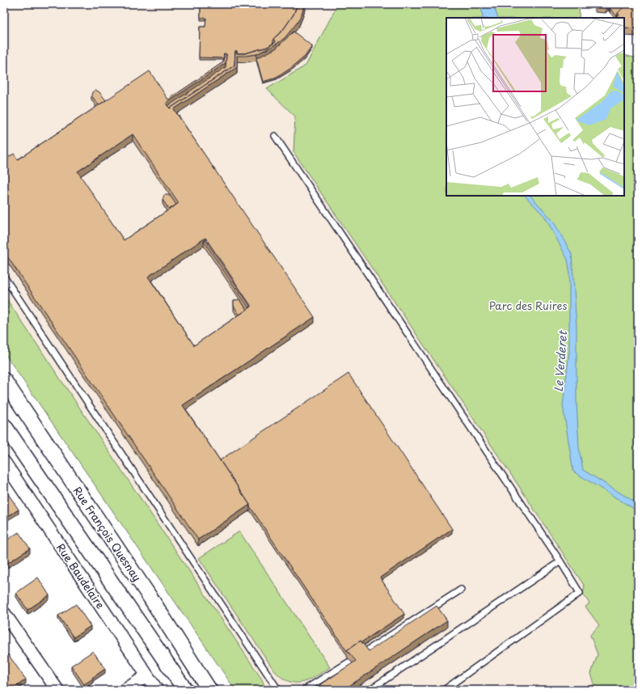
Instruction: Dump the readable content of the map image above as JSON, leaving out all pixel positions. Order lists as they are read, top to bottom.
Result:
{
  "streets": {
    "street": ["Rue François Quesnay", "Rue Baudelaire"]
  },
  "water": ["Le Verderet"],
  "parks": ["Parc des Ruires"]
}
